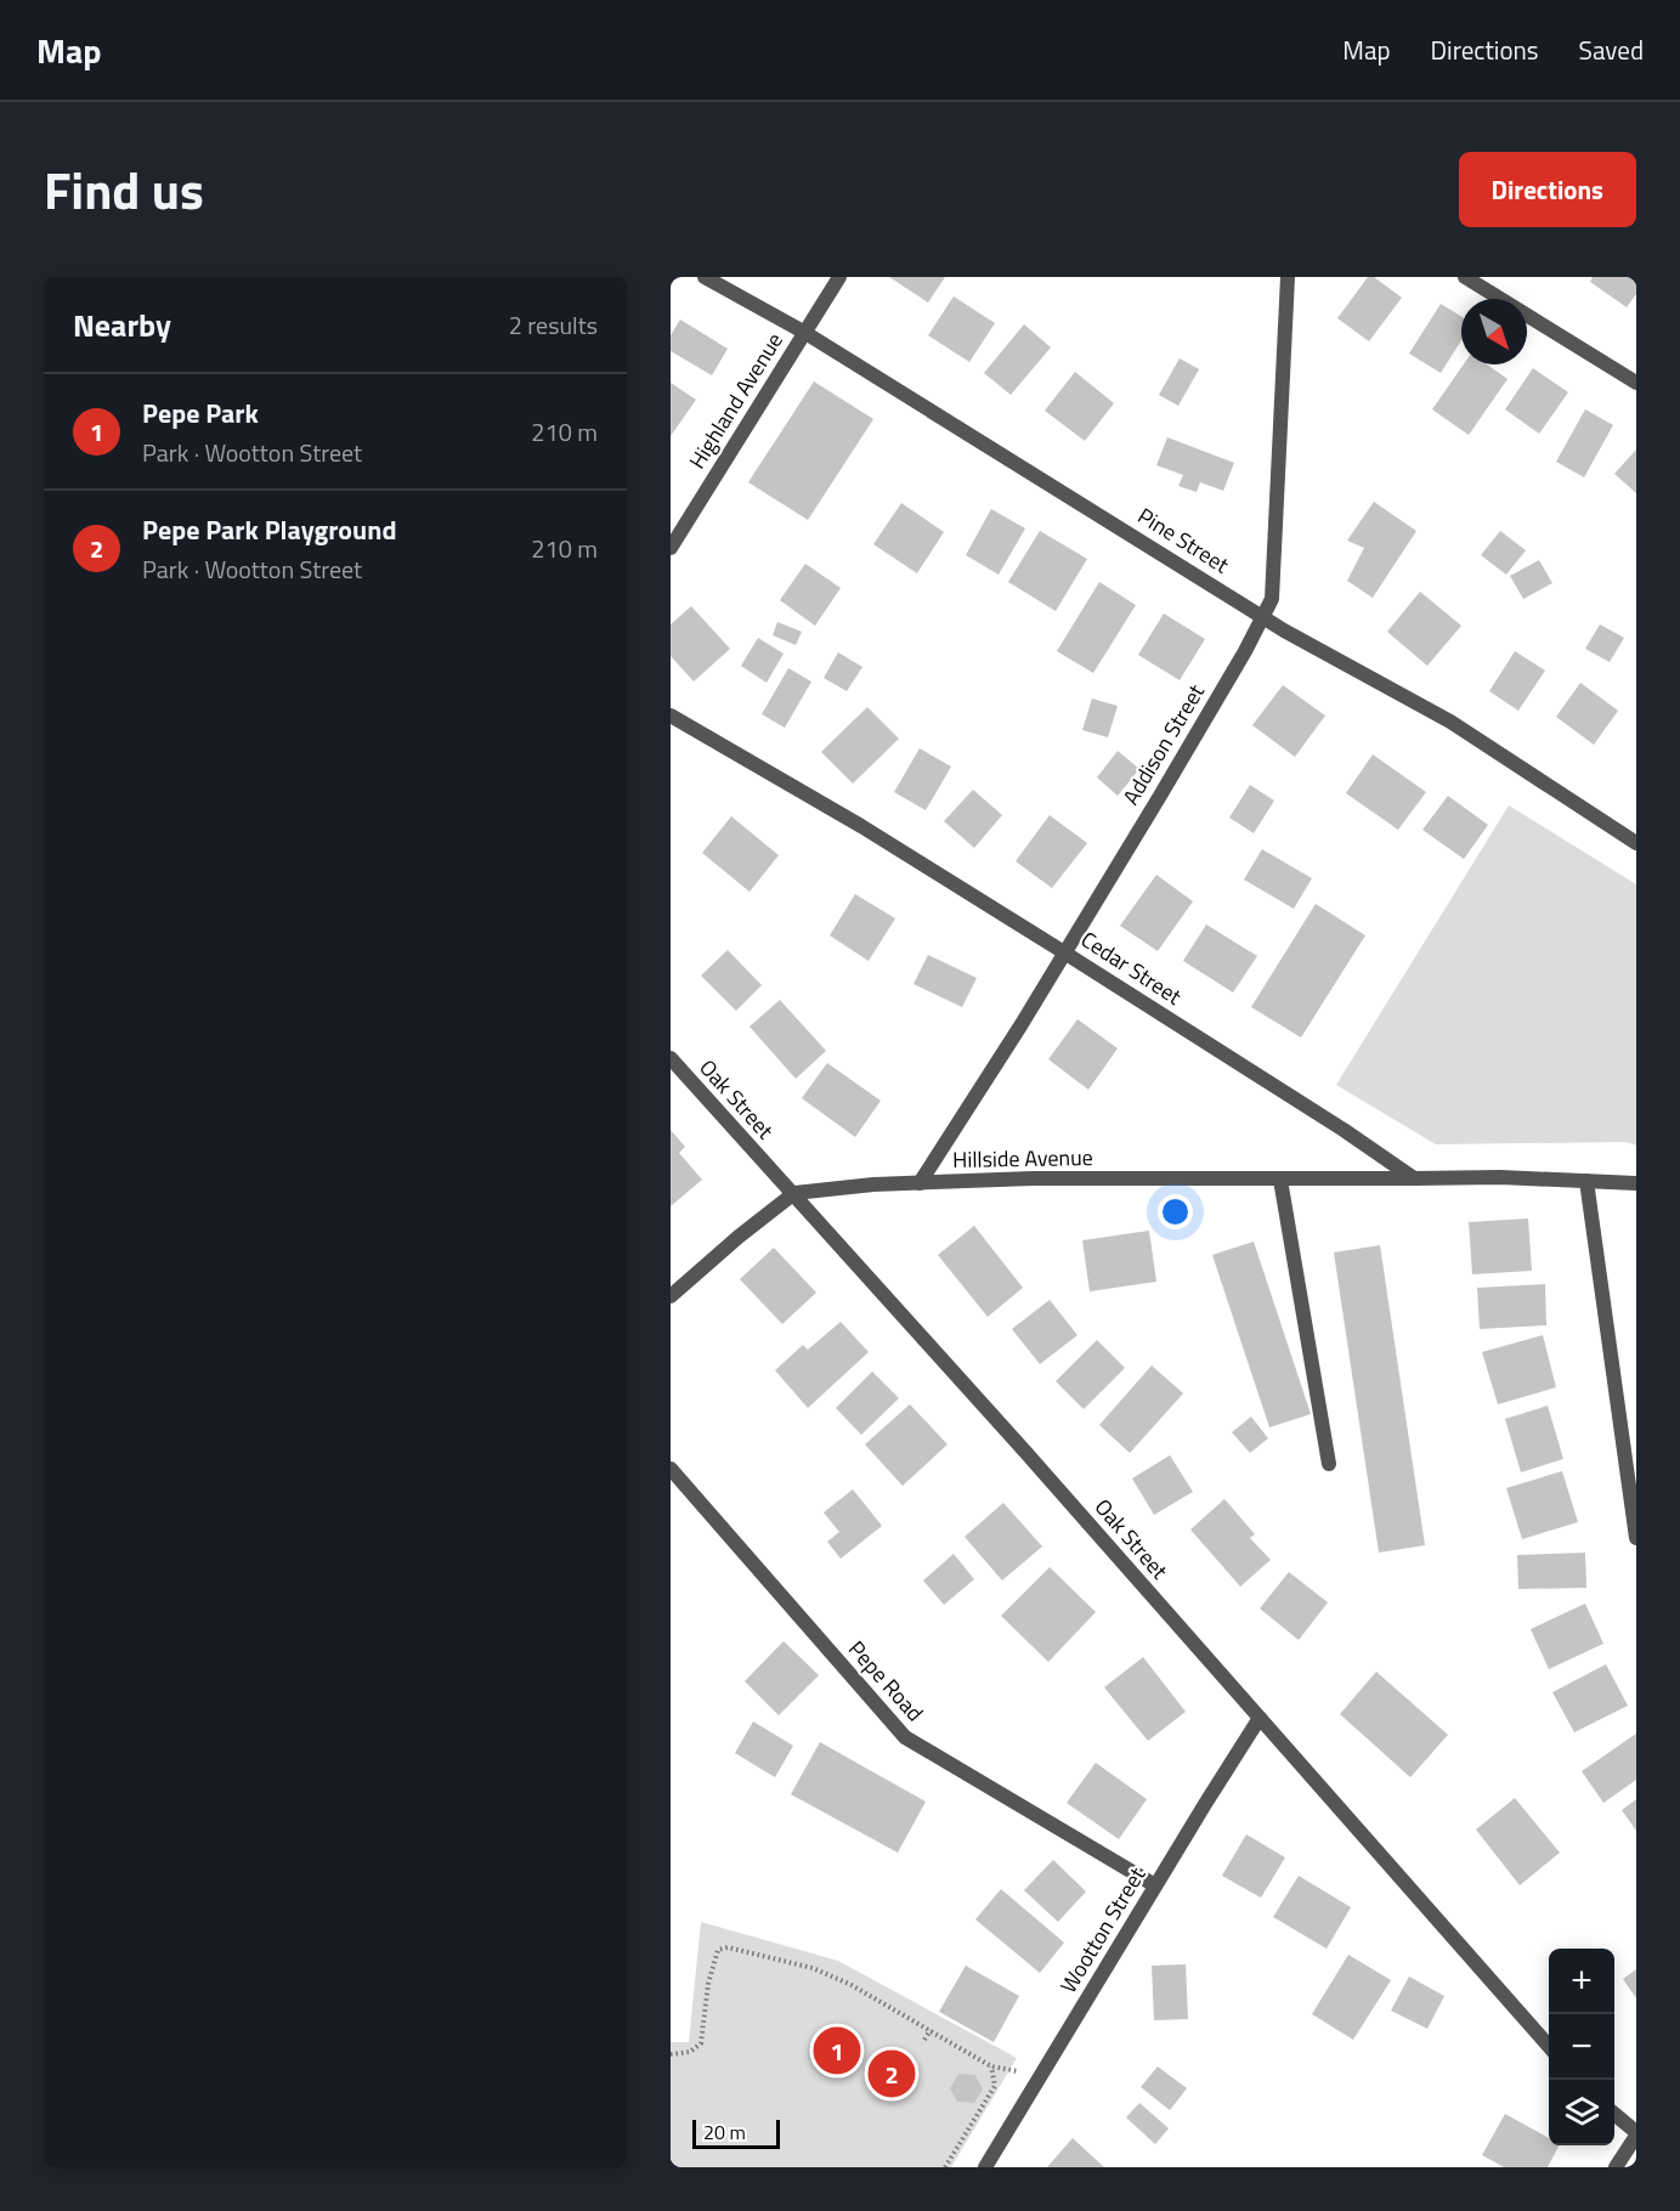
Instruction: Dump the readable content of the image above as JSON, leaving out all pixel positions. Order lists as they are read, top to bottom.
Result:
{
  "streets": {
    "street": [
      "Highland Avenue",
      "Pine Street",
      "Addison Street",
      "Cedar Street",
      "Oak Street",
      "Hillside Avenue",
      "Pepe Road",
      "Wootton Street"
    ]
  },
  "crossings": [
    ["Highland Avenue", "Pine Street"],
    ["Pine Street", "Addison Street"],
    ["Addison Street", "Cedar Street"],
    ["Addison Street", "Hillside Avenue"],
    ["Cedar Street", "Hillside Avenue"],
    ["Oak Street", "Hillside Avenue"],
    ["Oak Street", "Wootton Street"],
    ["Pepe Road", "Wootton Street"]
  ],
  "scale_bar": "20 m",
  "north": "bottom right",
  "page": {
    "header": "Map",
    "nav": ["Map", "Directions", "Saved"],
    "title": "Find us",
    "buttons": "Directions",
    "heading": ["Nearby", "2 results"],
    "list": [
      {
        "mark": "1",
        "name": "Pepe Park",
        "note": "Park · Wootton Street",
        "value": "210 m"
      },
      {
        "mark": "2",
        "name": "Pepe Park Playground",
        "note": "Park · Wootton Street",
        "value": "210 m"
      }
    ],
    "map_buttons": ["+", "−"],
    "pins": ["1", "2"],
    "scale": "20 m"
  }
}
